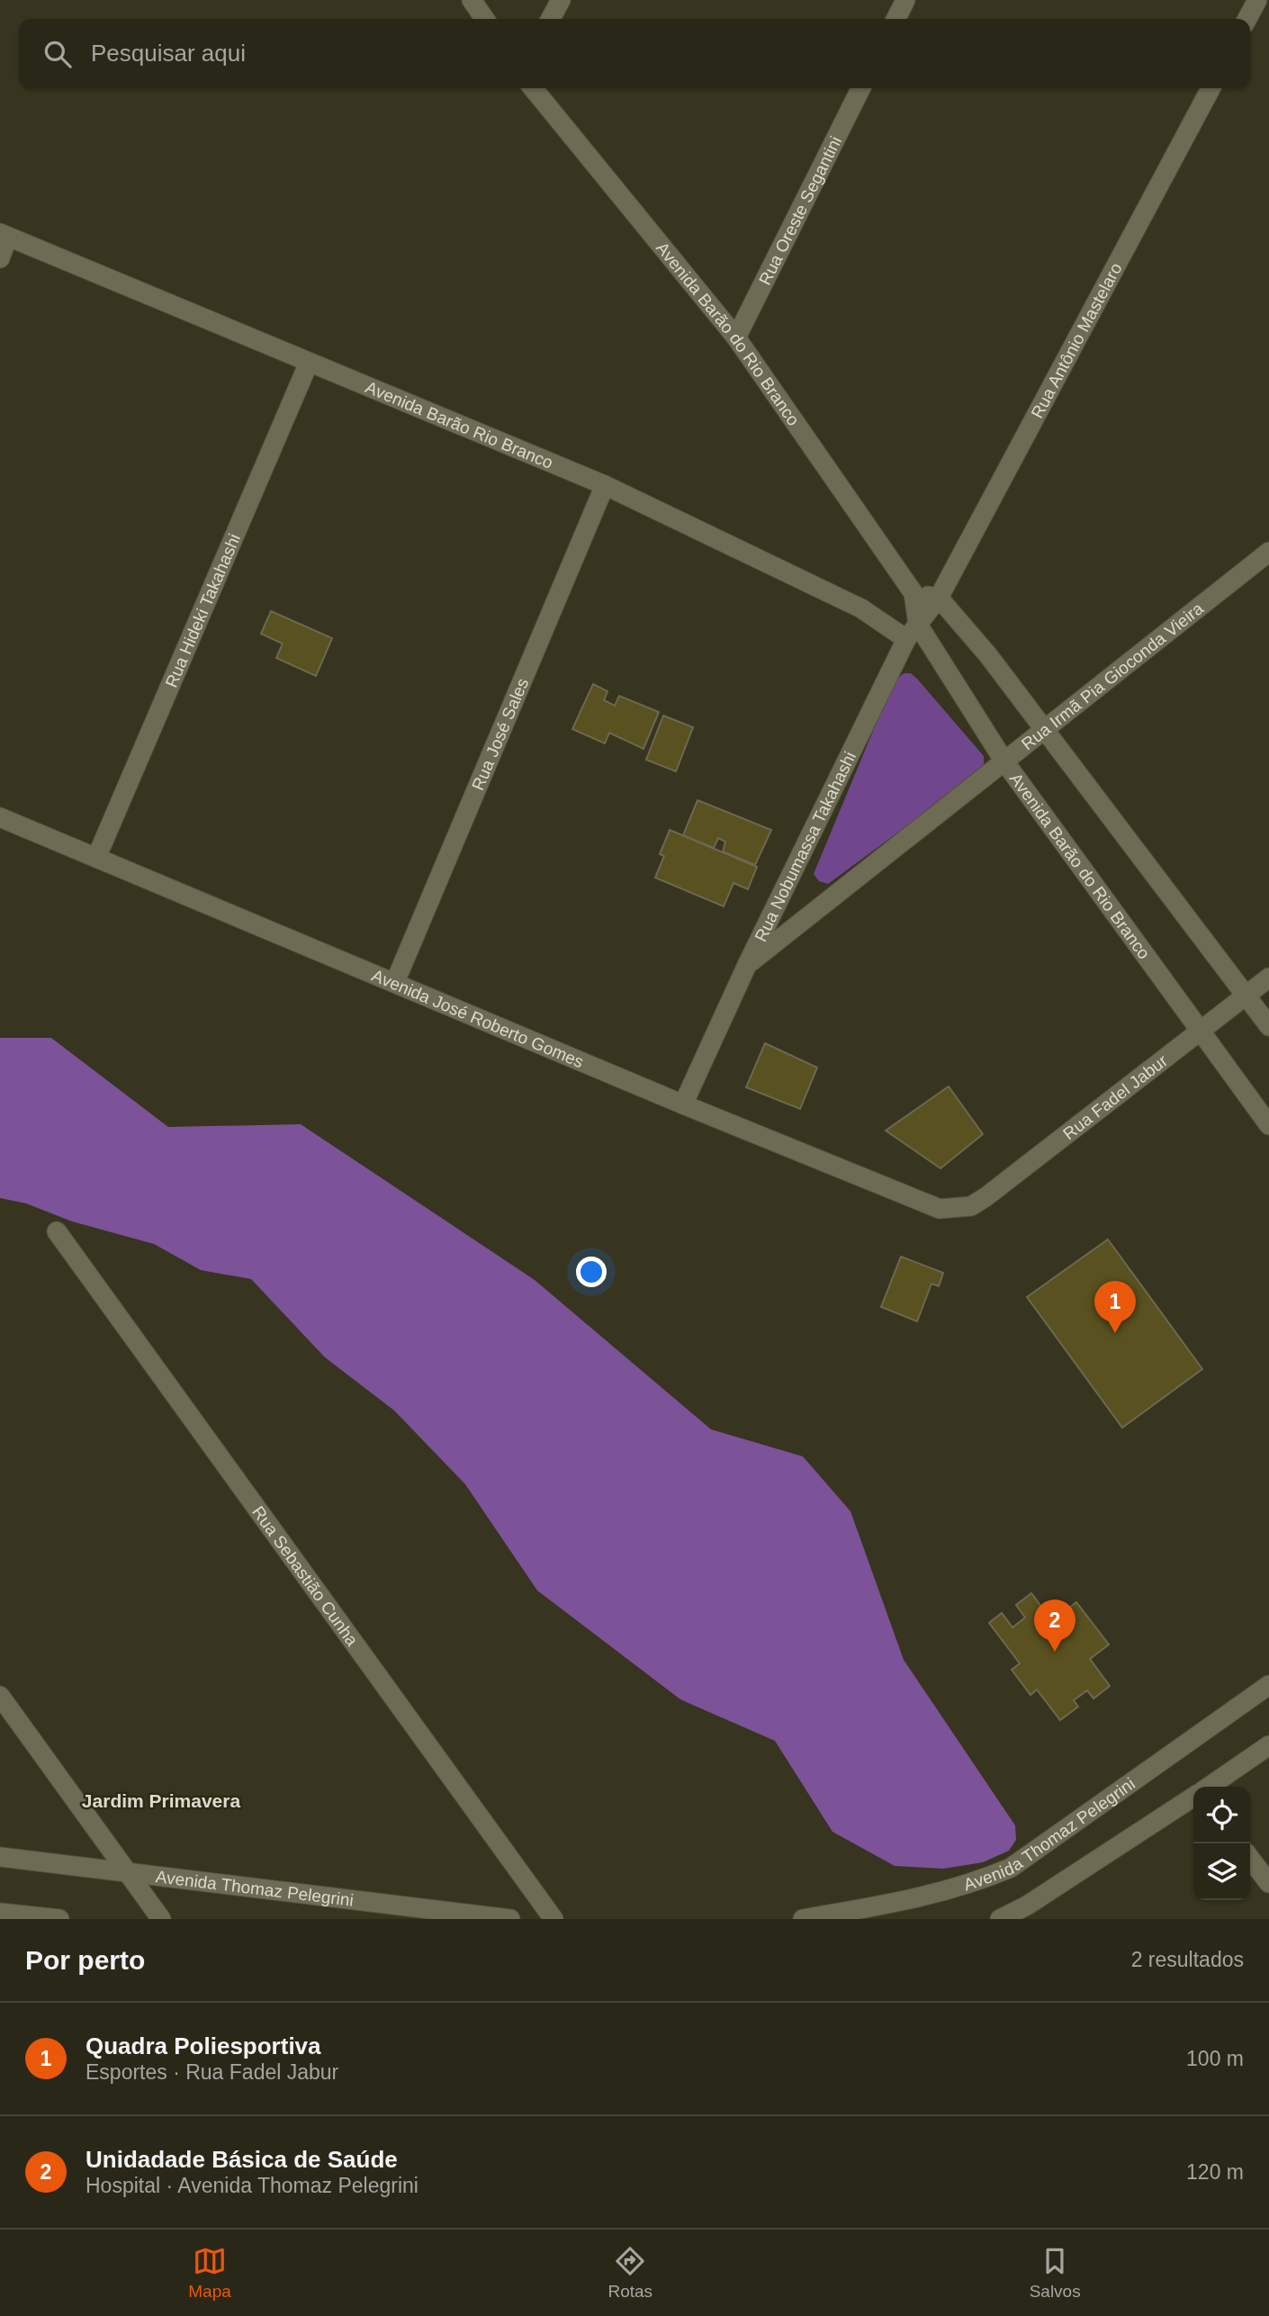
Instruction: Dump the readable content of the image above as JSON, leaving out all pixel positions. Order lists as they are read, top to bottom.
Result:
{
  "streets": {
    "street": [
      "Rua Oreste Segantini",
      "Avenida Barão do Rio Branco",
      "Rua Antônio Mastelaro",
      "Avenida Barão Rio Branco",
      "Rua Hideki Takahashi",
      "Rua Irmã Pia Gioconda Vieira",
      "Rua José Sales",
      "Rua Nobumassa Takahashi",
      "Avenida José Roberto Gomes",
      "Rua Fadel Jabur",
      "Rua Sebastião Cunha",
      "Avenida Thomaz Pelegrini"
    ]
  },
  "crossings": [
    ["Rua Oreste Segantini", "Avenida Barão do Rio Branco"],
    ["Avenida Barão do Rio Branco", "Avenida Barão Rio Branco"],
    ["Avenida Barão do Rio Branco", "Rua Irmã Pia Gioconda Vieira"],
    ["Avenida Barão do Rio Branco", "Rua Nobumassa Takahashi"],
    ["Avenida Barão do Rio Branco", "Rua Fadel Jabur"],
    ["Rua Antônio Mastelaro", "Rua Nobumassa Takahashi"],
    ["Avenida Barão Rio Branco", "Rua Hideki Takahashi"],
    ["Avenida Barão Rio Branco", "Rua José Sales"],
    ["Avenida Barão Rio Branco", "Rua Nobumassa Takahashi"],
    ["Rua Hideki Takahashi", "Avenida José Roberto Gomes"],
    ["Rua Irmã Pia Gioconda Vieira", "Rua Nobumassa Takahashi"],
    ["Rua José Sales", "Avenida José Roberto Gomes"],
    ["Rua Nobumassa Takahashi", "Avenida José Roberto Gomes"],
    ["Avenida José Roberto Gomes", "Rua Fadel Jabur"]
  ],
  "districts": ["Jardim Primavera"],
  "page": {
    "search": "Pesquisar aqui",
    "pins": ["1", "2"],
    "heading": ["Por perto", "2 resultados"],
    "list": [
      {
        "mark": "1",
        "name": "Quadra Poliesportiva",
        "note": "Esportes · Rua Fadel Jabur",
        "value": "100 m"
      },
      {
        "mark": "2",
        "name": "Unidadade Básica de Saúde",
        "note": "Hospital · Avenida Thomaz Pelegrini",
        "value": "120 m"
      }
    ],
    "nav": ["Mapa", "Rotas", "Salvos"]
  }
}
